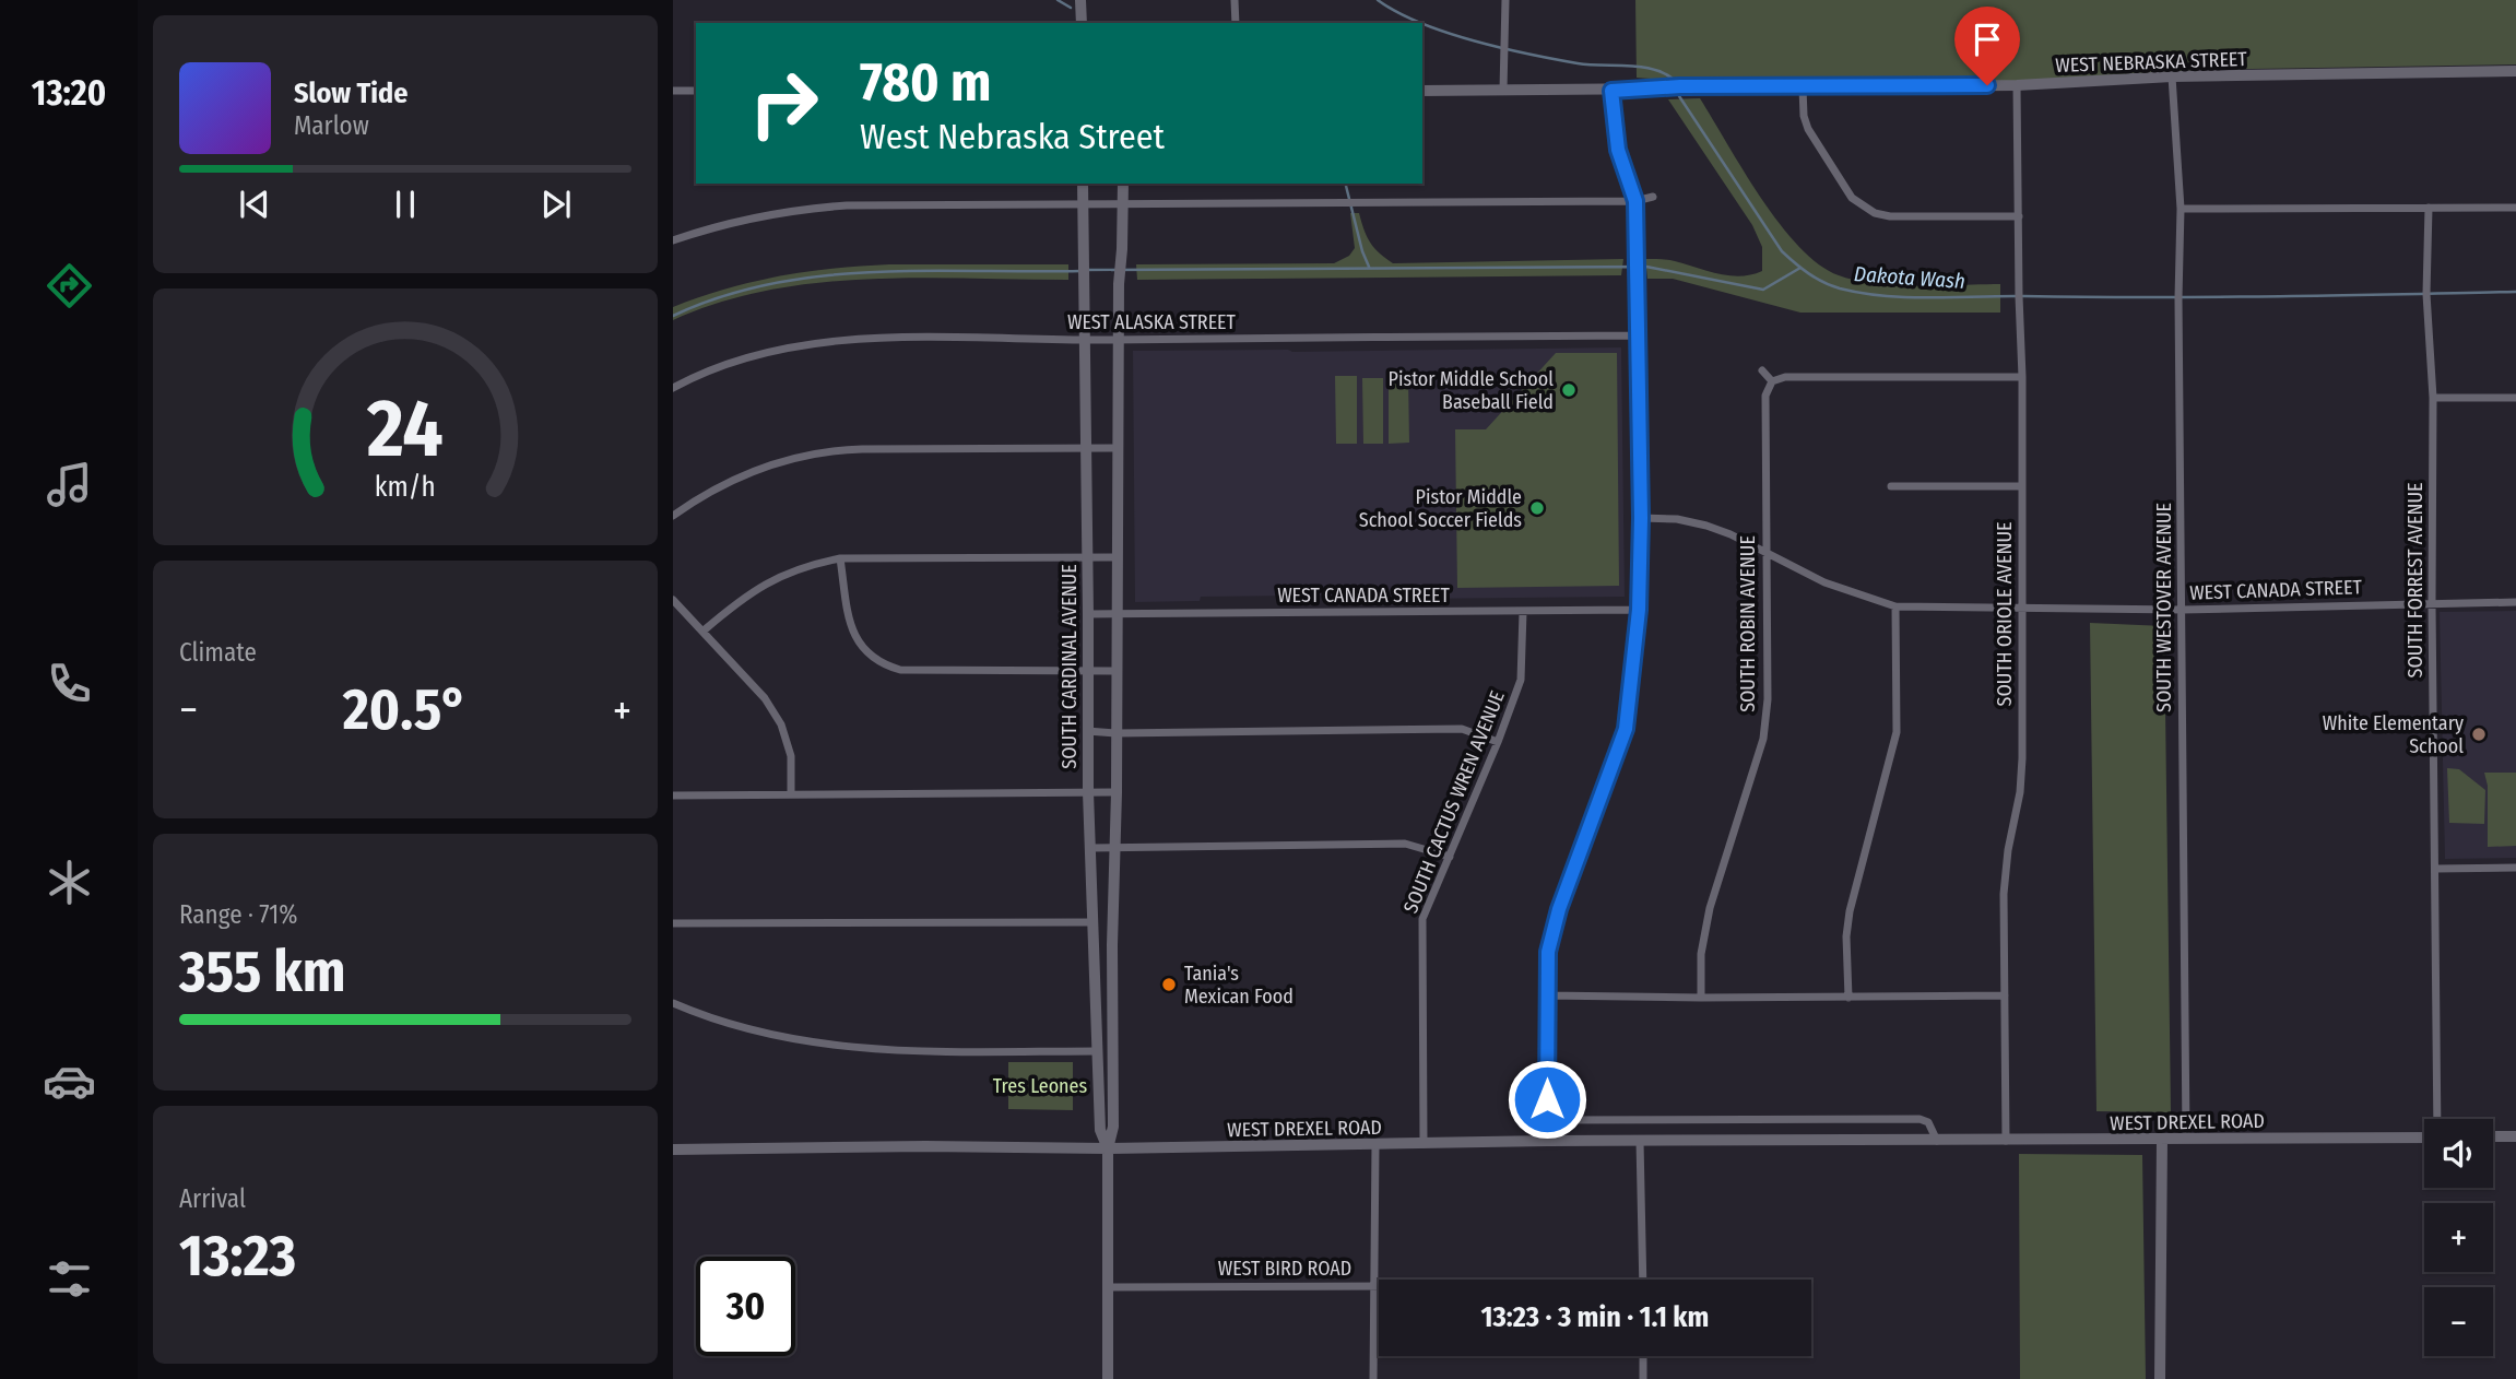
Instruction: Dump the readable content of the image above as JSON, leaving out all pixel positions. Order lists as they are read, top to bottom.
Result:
{
  "streets": {
    "street": [
      "WEST NEBRASKA STREET",
      "WEST ALASKA STREET",
      "SOUTH FORREST AVENUE",
      "WEST CANADA STREET",
      "SOUTH WESTOVER AVENUE",
      "SOUTH ORIOLE AVENUE",
      "SOUTH ROBIN AVENUE",
      "SOUTH CARDINAL AVENUE",
      "SOUTH CACTUS WREN AVENUE",
      "WEST DREXEL ROAD",
      "WEST BIRD ROAD"
    ]
  },
  "crossings": [
    ["WEST NEBRASKA STREET", "SOUTH WESTOVER AVENUE"],
    ["WEST NEBRASKA STREET", "SOUTH ORIOLE AVENUE"],
    ["WEST ALASKA STREET", "SOUTH CARDINAL AVENUE"],
    ["SOUTH FORREST AVENUE", "WEST CANADA STREET"],
    ["WEST CANADA STREET", "SOUTH WESTOVER AVENUE"],
    ["WEST CANADA STREET", "SOUTH ORIOLE AVENUE"],
    ["WEST CANADA STREET", "SOUTH ROBIN AVENUE"],
    ["WEST CANADA STREET", "SOUTH CARDINAL AVENUE"],
    ["WEST CANADA STREET", "SOUTH CACTUS WREN AVENUE"],
    ["SOUTH WESTOVER AVENUE", "WEST DREXEL ROAD"],
    ["SOUTH ORIOLE AVENUE", "WEST DREXEL ROAD"],
    ["SOUTH CARDINAL AVENUE", "WEST DREXEL ROAD"],
    ["SOUTH CARDINAL AVENUE", "WEST BIRD ROAD"],
    ["SOUTH CACTUS WREN AVENUE", "WEST DREXEL ROAD"]
  ],
  "water": ["Dakota Wash"],
  "parks": ["Tres Leones"],
  "places": [
    "Pistor Middle School Baseball Field",
    "Pistor Middle School Soccer Fields",
    "White Elementary School",
    "Tania's Mexican Food"
  ],
  "page": {
    "tabs": "13:20",
    "turn": ["780 m", "West Nebraska Street"],
    "song": ["Slow Tide", "Marlow"],
    "tile": [
      "Climate",
      ["Range · 71%", "355 km"],
      ["Arrival", "13:23"]
    ],
    "heat": ["−", "20.5°", "+"],
    "map_buttons": ["+", "−"],
    "limit": "30",
    "trip": "13:23 · 3 min · 1.1 km",
    "gauge": ["24", "km/h"]
  }
}
